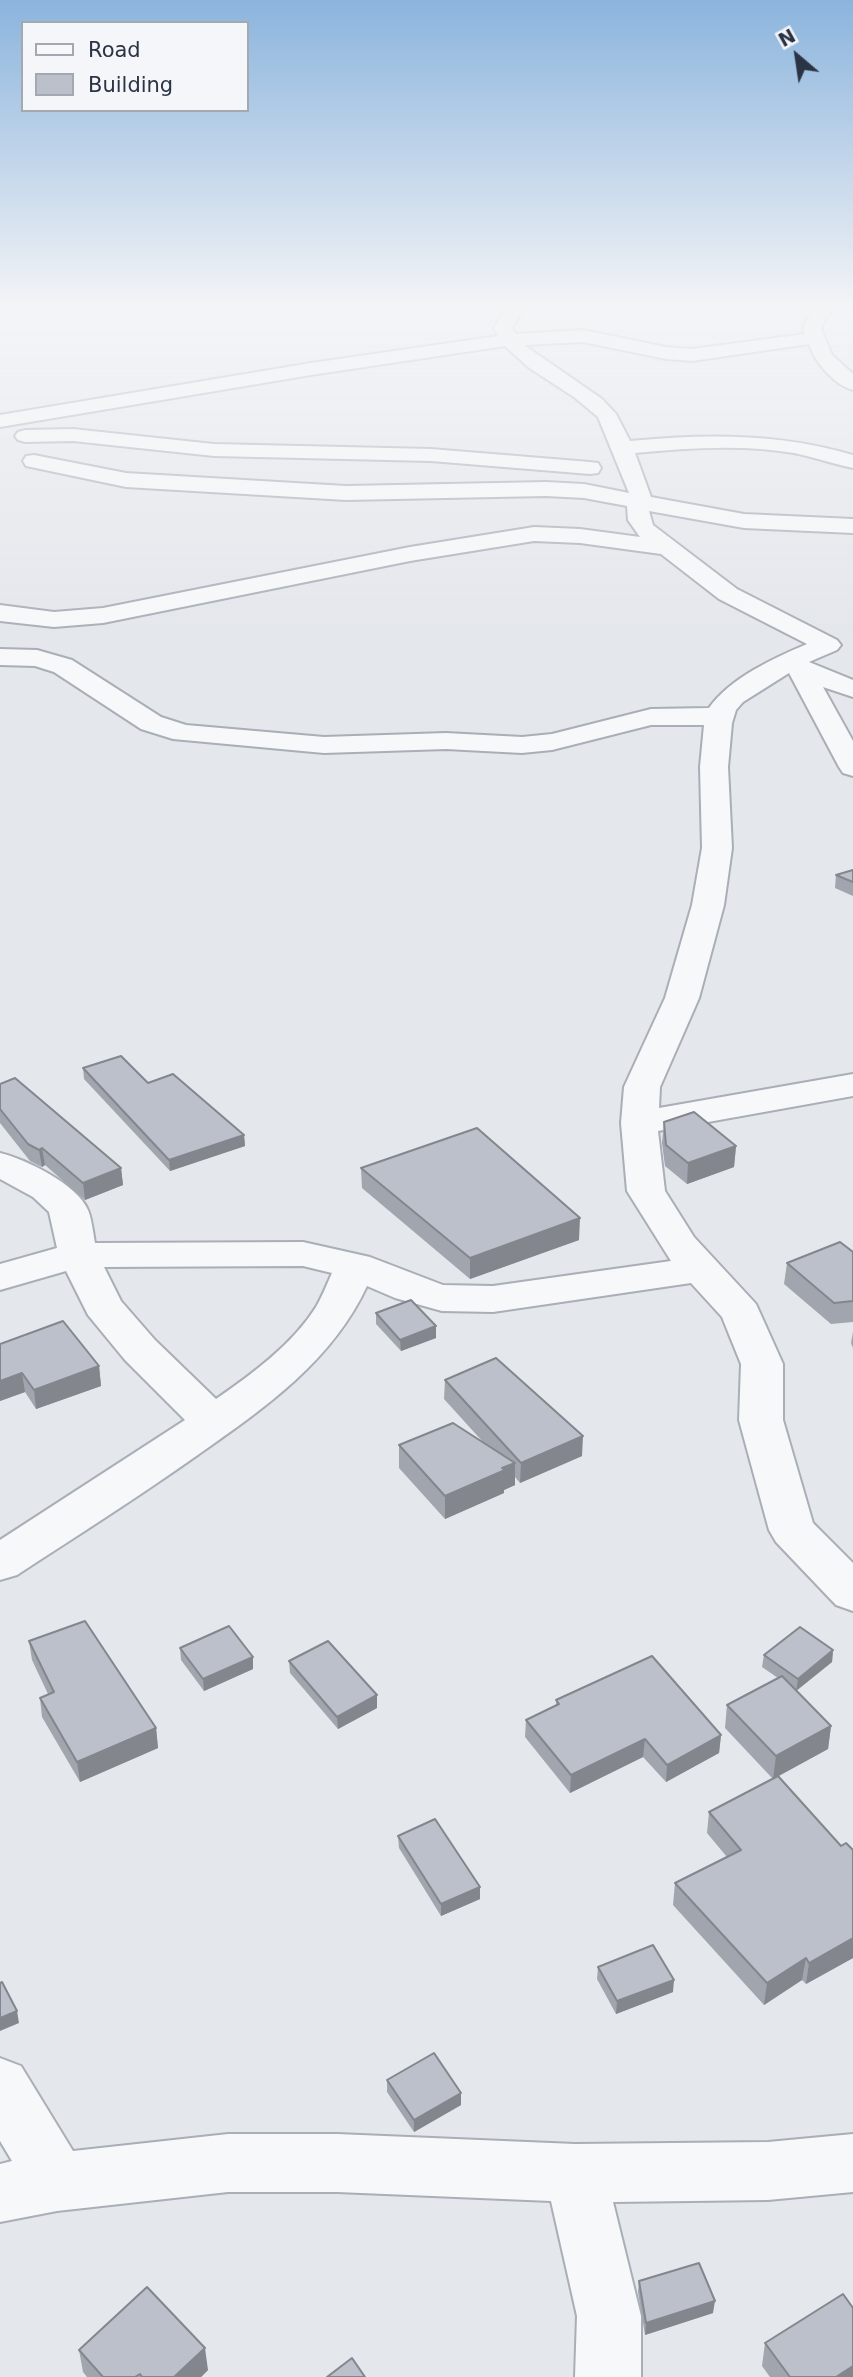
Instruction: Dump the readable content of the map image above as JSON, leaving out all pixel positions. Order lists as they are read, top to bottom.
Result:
{
  "legend": ["Road", "Building"],
  "north": "top left"
}
